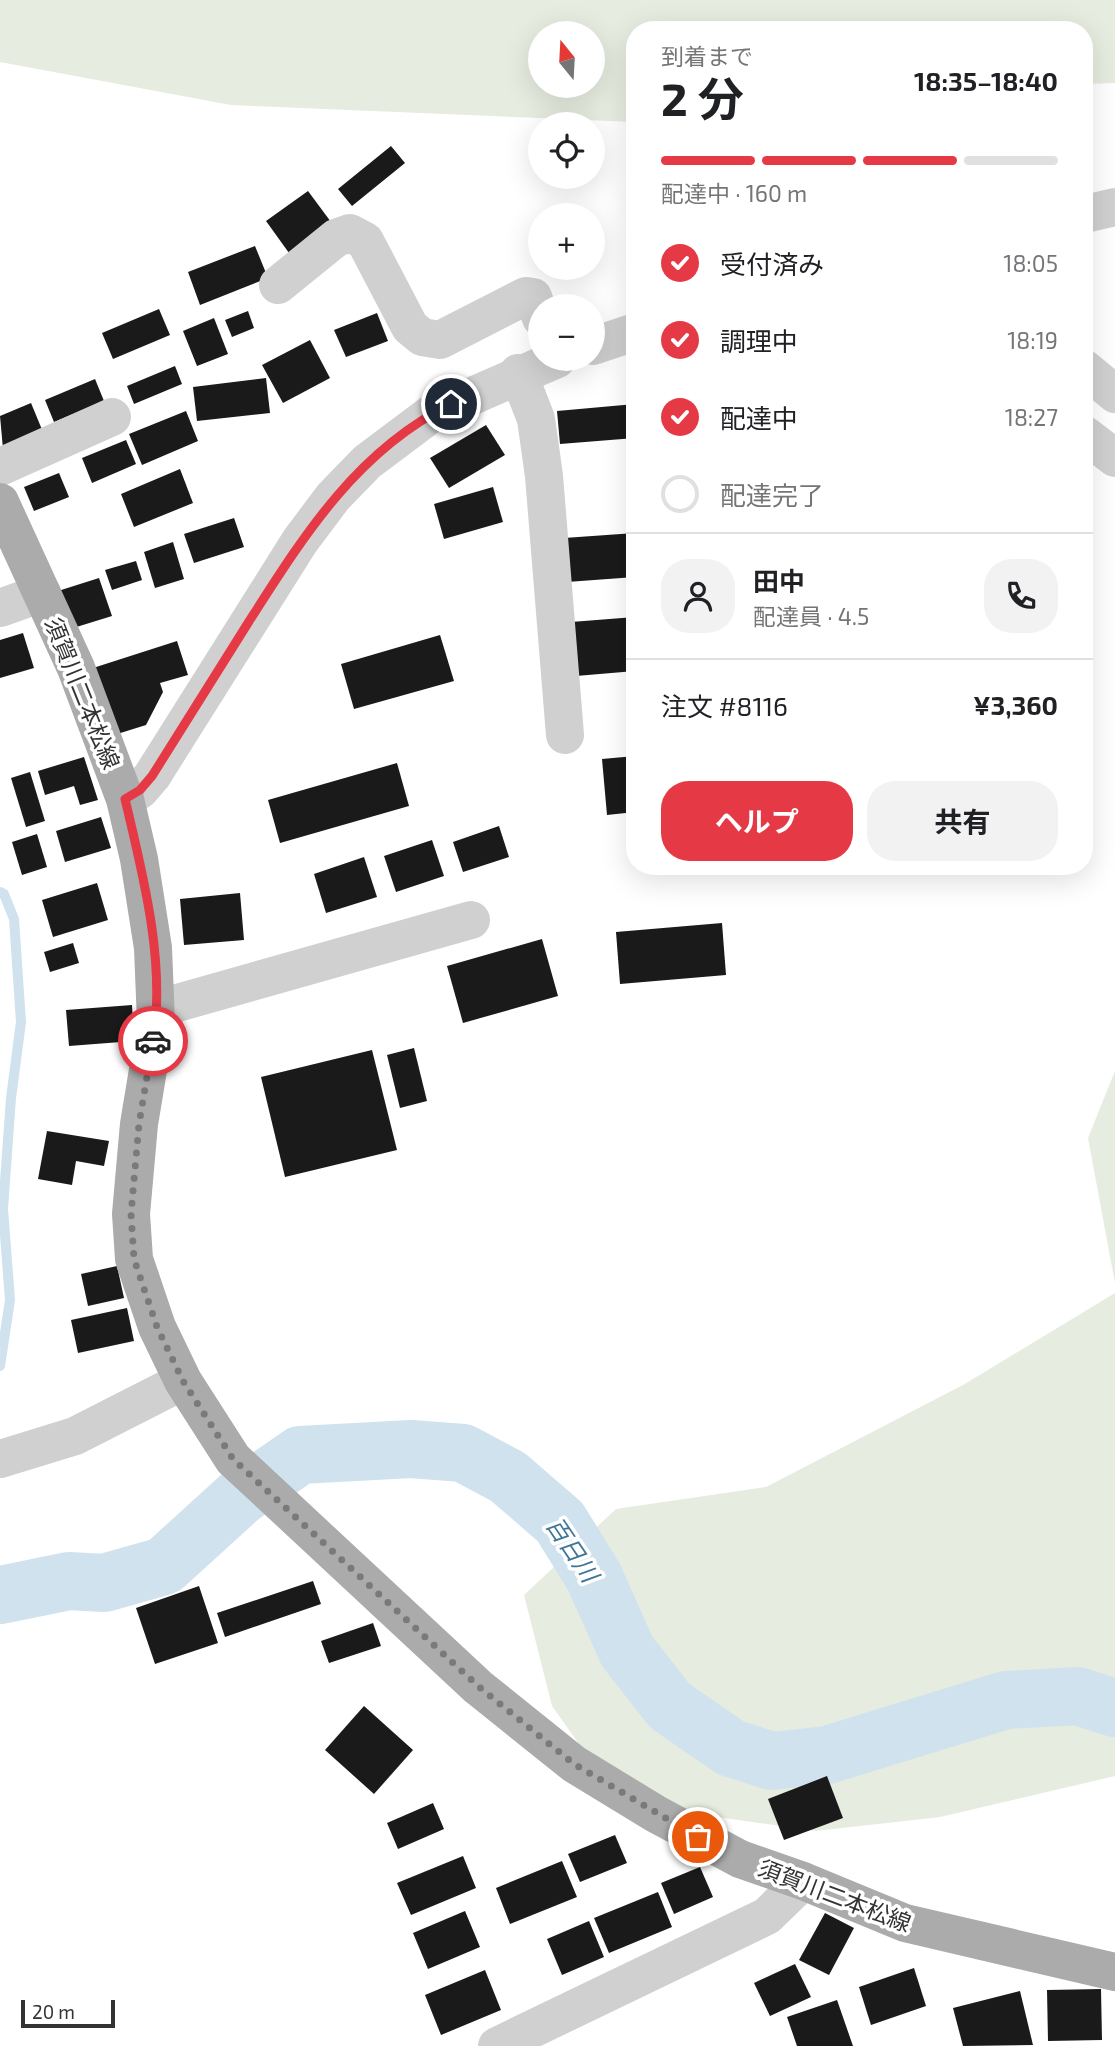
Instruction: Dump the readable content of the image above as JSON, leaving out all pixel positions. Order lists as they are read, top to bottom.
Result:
{
  "streets": {
    "main road": ["須賀川二本松線"]
  },
  "water": ["百日川"],
  "scale_bar": "20 m",
  "north": "top",
  "page": {
    "map_buttons": ["+", "−"],
    "heading": ["2 分", "到着まで", "18:35–18:40"],
    "panel": [
      "田中",
      "配達員 · 4.5",
      "注文 #8116",
      "¥3,360"
    ],
    "bar": "配達中 · 160 m",
    "list": [
      ["受付済み", "18:05"],
      ["調理中", "18:19"],
      ["配達中", "18:27"],
      "配達完了"
    ],
    "buttons": ["ヘルプ", "共有"],
    "scale": "20 m"
  }
}
